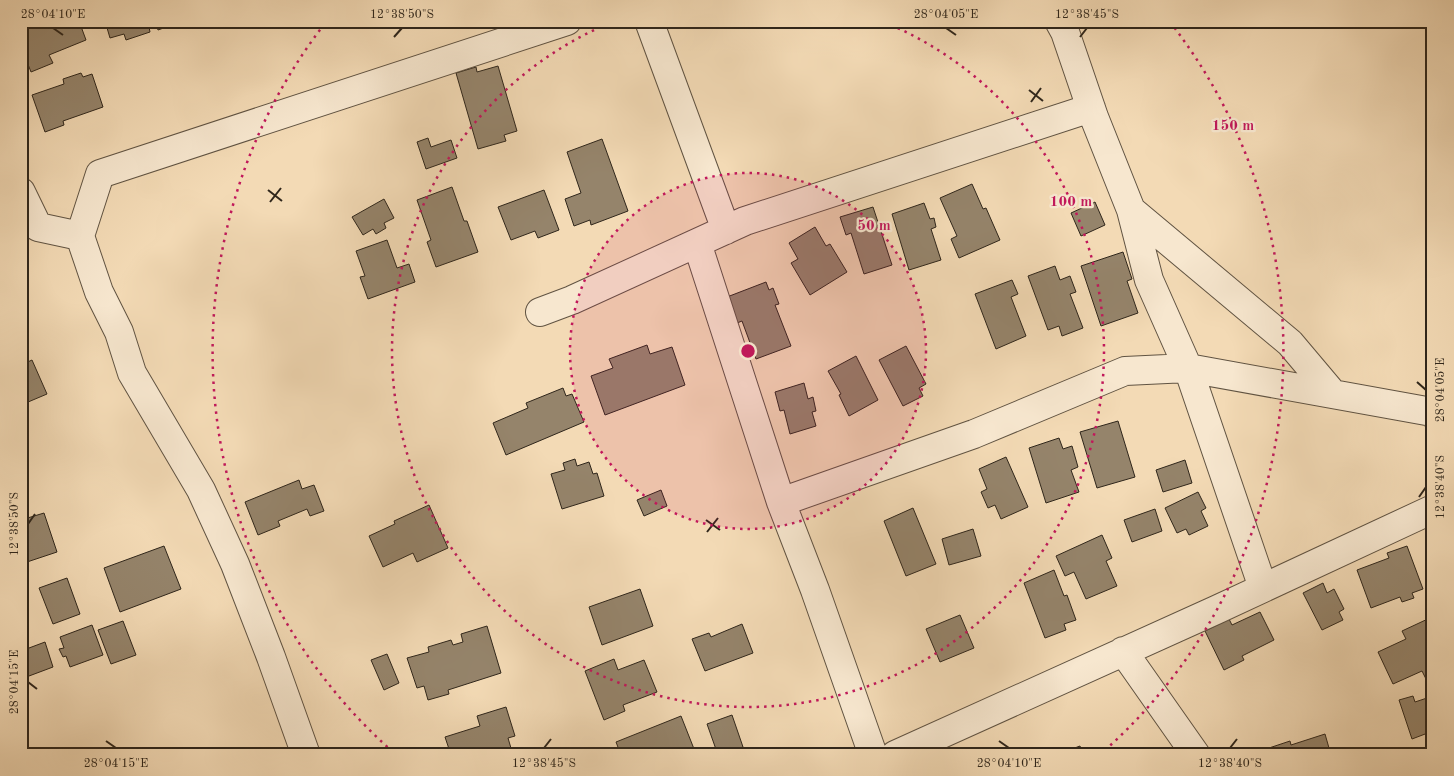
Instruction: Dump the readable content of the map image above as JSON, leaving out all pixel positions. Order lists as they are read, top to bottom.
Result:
{
  "coordinates": [
    "28°04'10\"E",
    "12°38'50\"S",
    "28°04'05\"E",
    "12°38'45\"S",
    "12°38'40\"S",
    "28°04'15\"E"
  ],
  "rings": ["150 m", "100 m", "50 m"]
}
